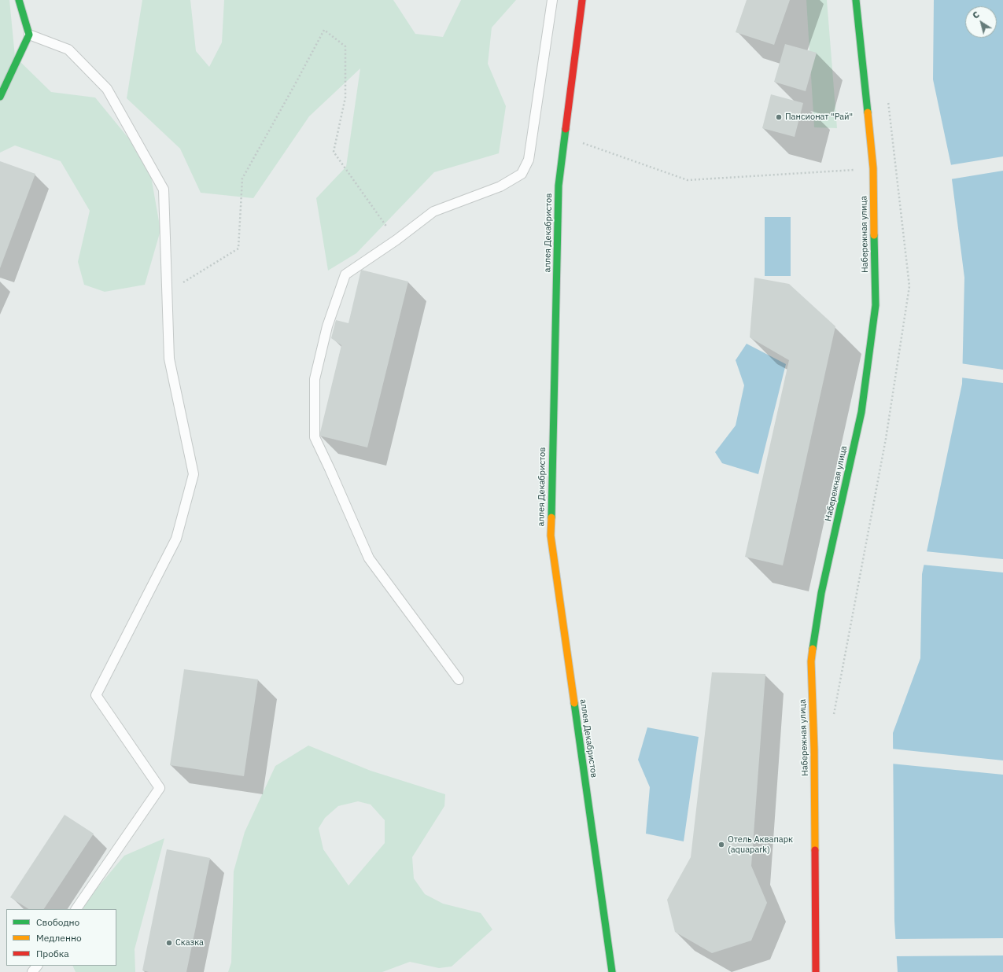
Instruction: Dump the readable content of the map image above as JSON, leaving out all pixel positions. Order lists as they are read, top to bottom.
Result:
{
  "streets": {
    "street": ["аллея Декабристов", "Набережная улица"]
  },
  "places": ["Пансионат \"Рай\"", "Отель Аквапарк (aquapark)", "Сказка"],
  "legend": ["Свободно", "Медленно", "Пробка"],
  "north": "top left"
}
